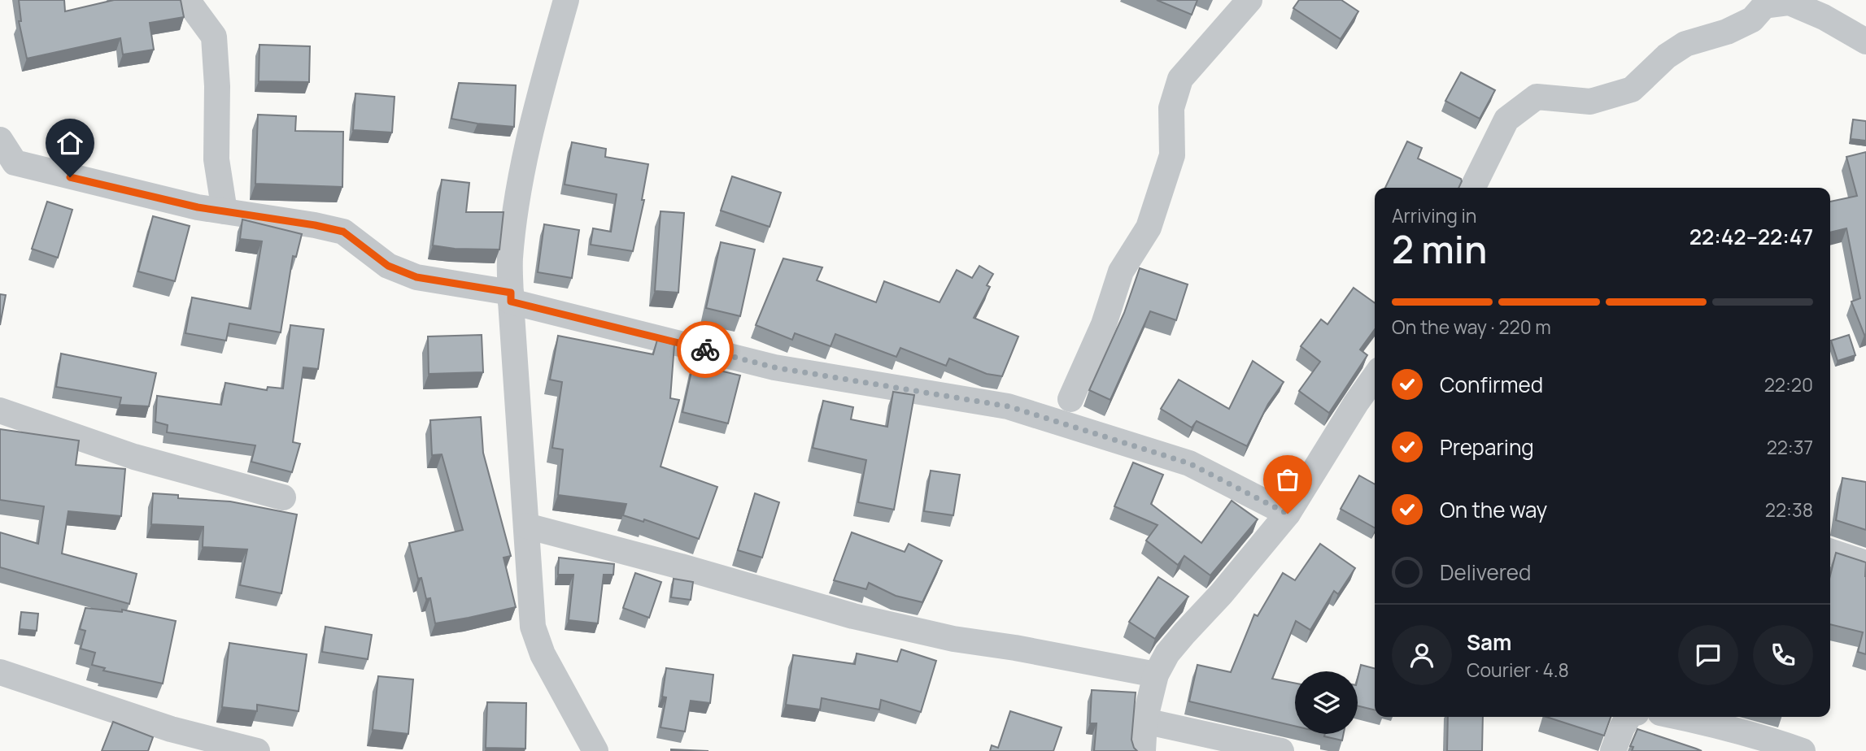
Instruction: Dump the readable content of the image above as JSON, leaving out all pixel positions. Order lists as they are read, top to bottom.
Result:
{
  "page": {
    "heading": ["2 min", "Arriving in", "22:42–22:47"],
    "panel": ["Sam", "Courier · 4.8"],
    "bar": "On the way · 220 m",
    "list": [
      ["Confirmed", "22:20"],
      ["Preparing", "22:37"],
      ["On the way", "22:38"],
      "Delivered"
    ]
  }
}
